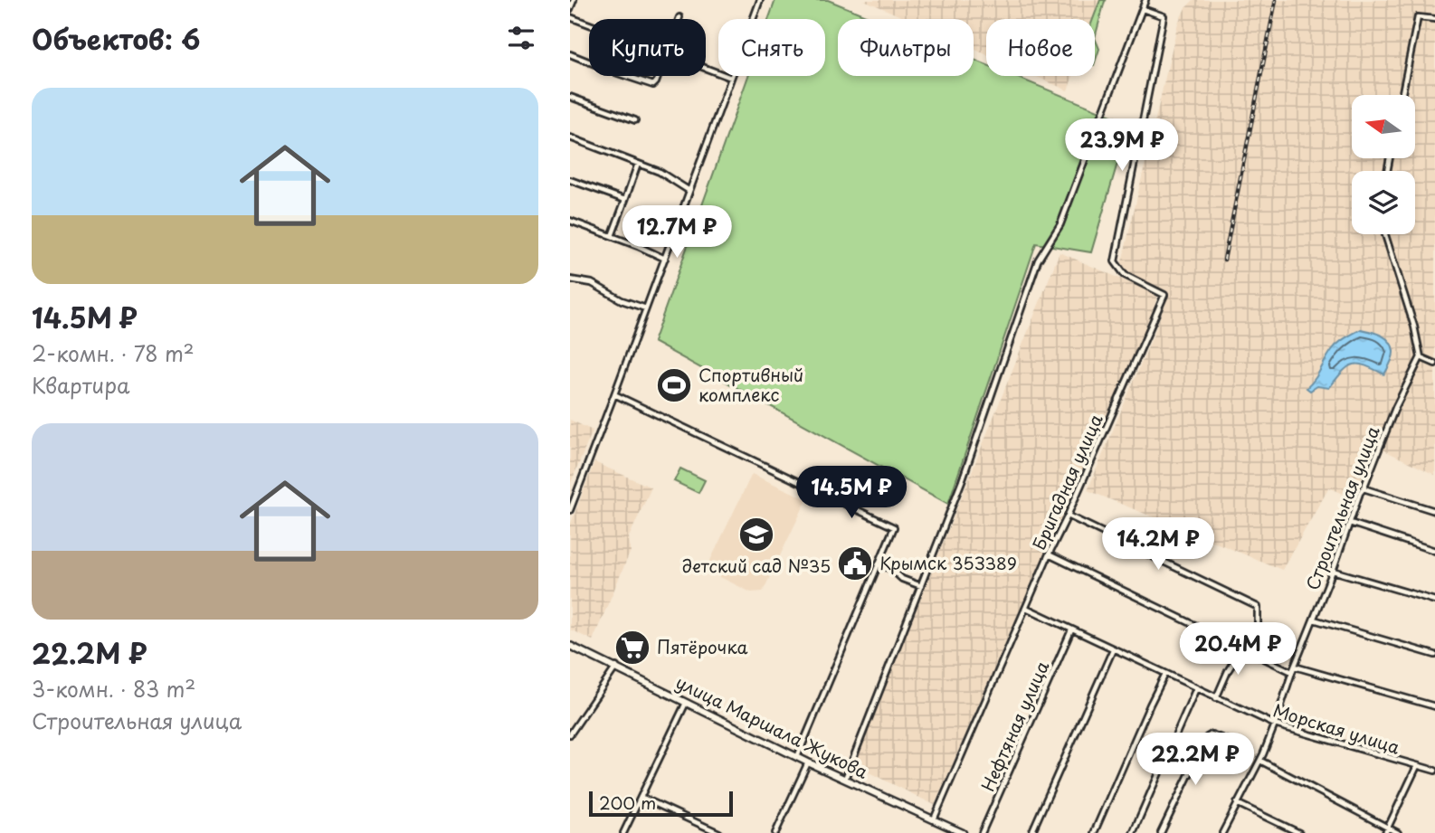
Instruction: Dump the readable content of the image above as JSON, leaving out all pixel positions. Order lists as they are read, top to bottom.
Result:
{
  "streets": {
    "main road": ["улица Маршала Жукова"],
    "street": [
      "Бригадная улица",
      "Строительная улица",
      "Нефтяная улица",
      "Морская улица"
    ]
  },
  "crossings": [
    ["Бригадная улица", "улица Маршала Жукова"],
    ["Бригадная улица", "Морская улица"],
    ["Строительная улица", "Морская улица"],
    ["Нефтяная улица", "Морская улица"]
  ],
  "places": {
    "sports": ["Спортивный комплекс"],
    "school or university": ["детский сад №35"],
    "public building": ["Крымск 353389"],
    "supermarket": ["Пятёрочка"]
  },
  "scale_bar": "200 m",
  "north": "left",
  "page": {
    "heading": "Объектов: 6",
    "chip": [
      "Купить",
      "Снять",
      "Фильтры",
      "Новое"
    ],
    "list": [
      {
        "name": "14.5M ₽",
        "note": "2-комн. · 78 m² · Квартира"
      },
      {
        "name": "22.2M ₽",
        "note": "3-комн. · 83 m² · Строительная улица"
      }
    ],
    "price": [
      "23.9M ₽",
      "12.7M ₽",
      "14.5M ₽",
      "14.2M ₽",
      "20.4M ₽",
      "22.2M ₽"
    ],
    "scale": "200 m"
  }
}
